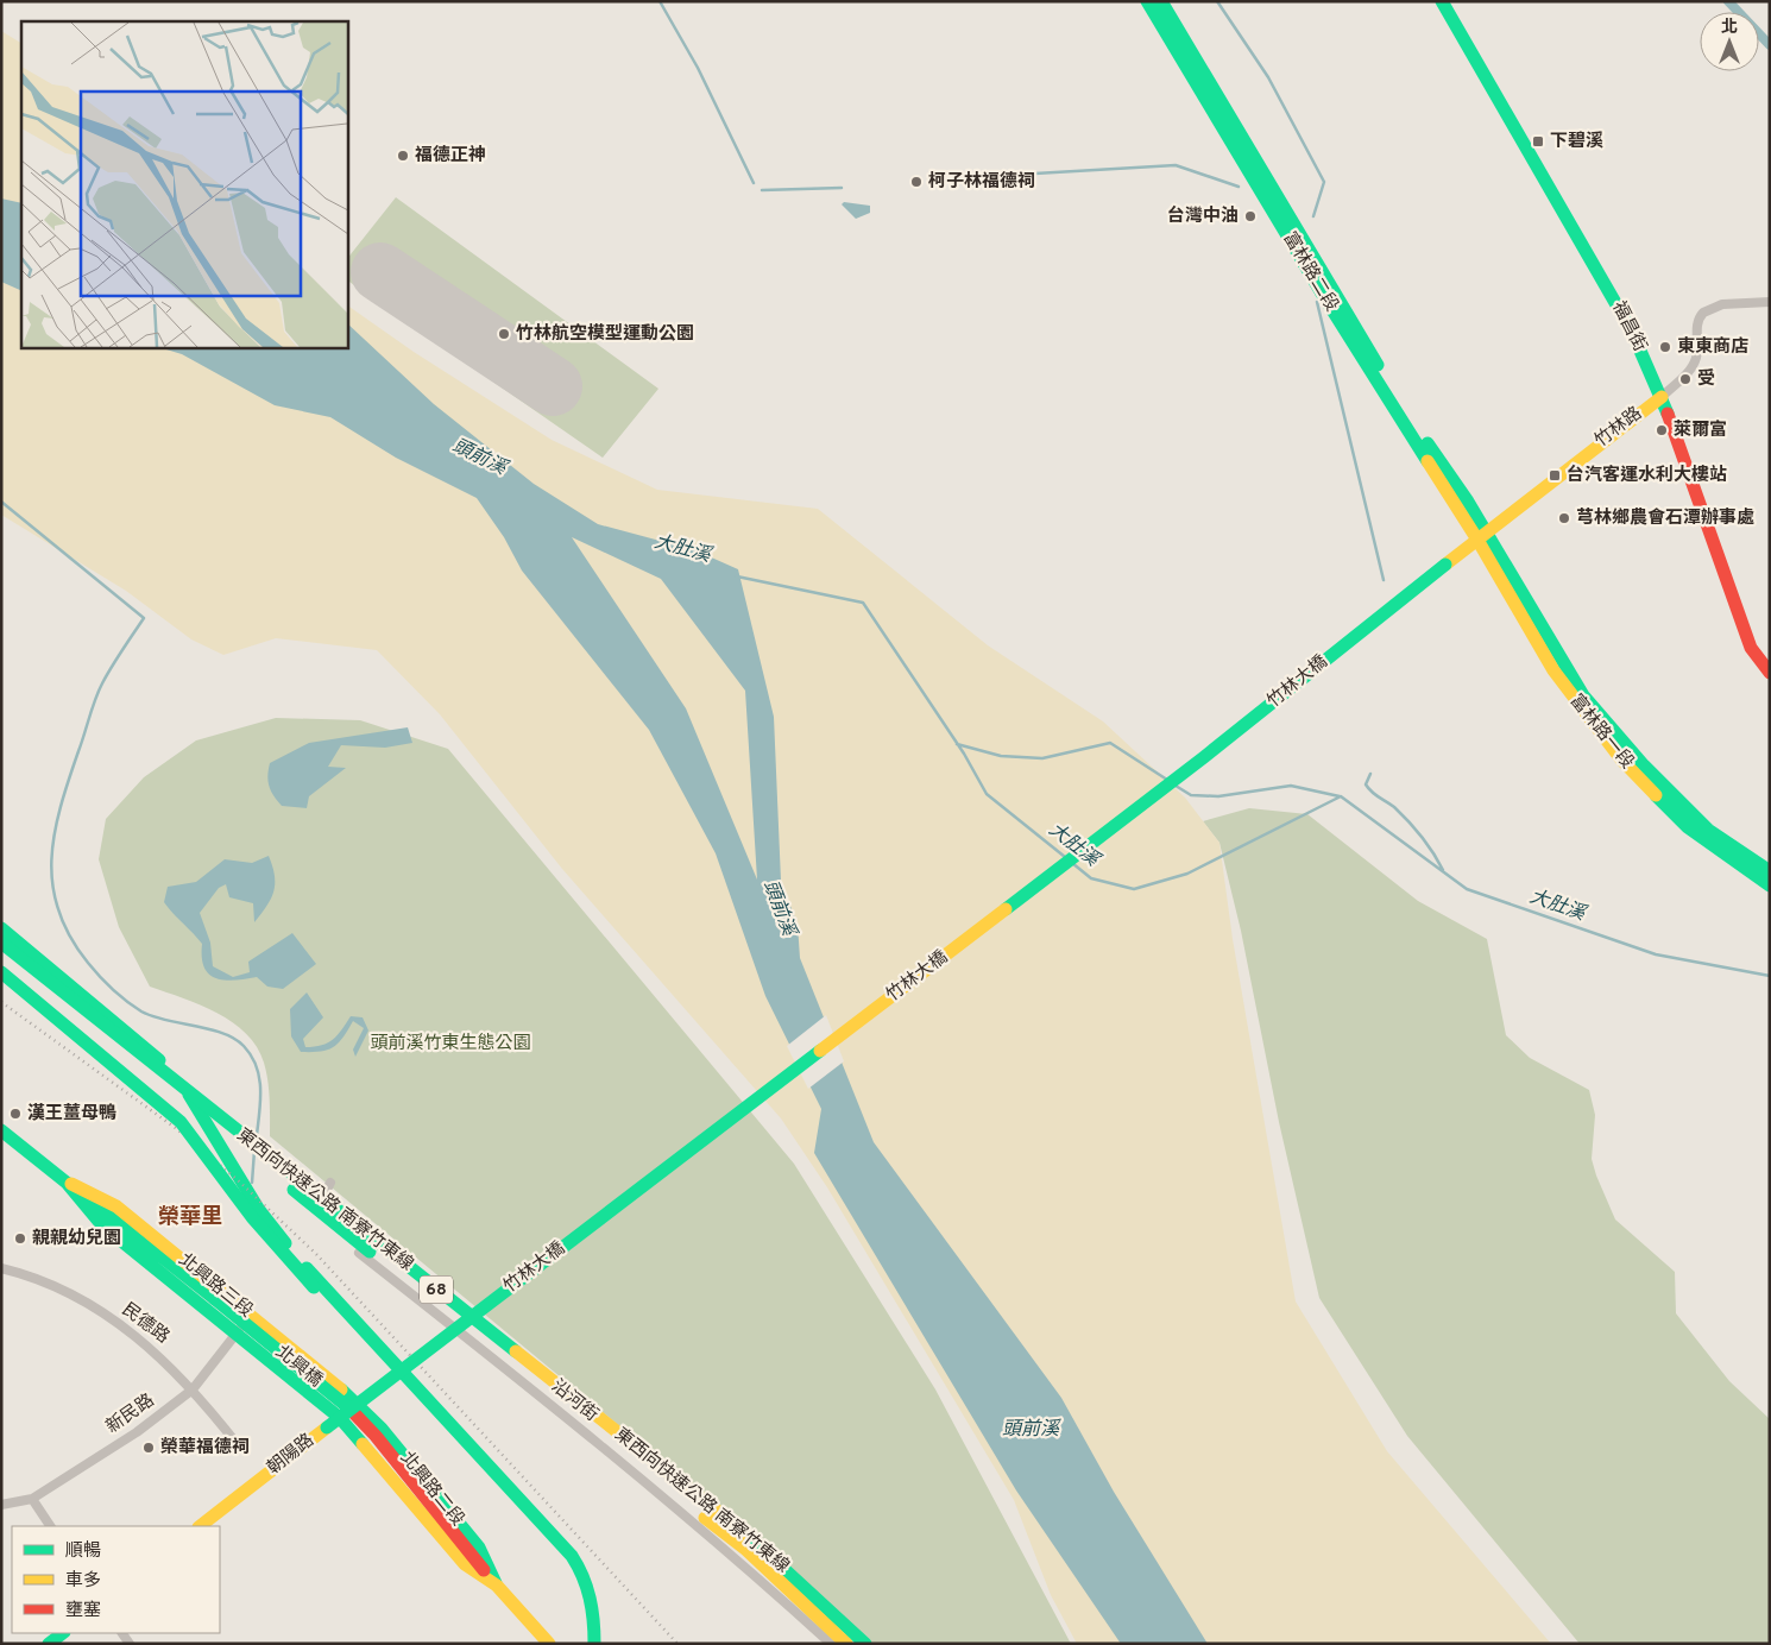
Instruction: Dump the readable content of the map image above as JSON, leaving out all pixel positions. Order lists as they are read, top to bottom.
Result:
{
  "streets": {
    "main road": [
      "富林路二段",
      "福昌街",
      "竹林路",
      "竹林大橋",
      "富林路一段",
      "東西向快速公路 南寮竹東線",
      "北興路三段",
      "68",
      "北興橋",
      "朝陽路",
      "北興路二段"
    ],
    "street": ["民德路", "沿河街", "新民路"]
  },
  "crossings": [
    ["富林路二段", "竹林路"],
    ["富林路二段", "富林路一段"],
    ["福昌街", "竹林路"],
    ["竹林路", "竹林大橋"],
    ["竹林路", "富林路一段"],
    ["竹林大橋", "朝陽路"],
    ["北興路三段", "北興橋"],
    ["北興路三段", "新民路"],
    ["北興路三段", "朝陽路"],
    ["北興路三段", "北興路二段"],
    ["民德路", "新民路"],
    ["北興橋", "朝陽路"],
    ["北興橋", "北興路二段"],
    ["朝陽路", "北興路二段"]
  ],
  "districts": ["榮華里"],
  "water": ["頭前溪", "大肚溪"],
  "parks": ["頭前溪竹東生態公園"],
  "places": {
    "transit": ["下碧溪", "台汽客運水利大樓站"],
    "other": [
      "福德正神",
      "柯子林福德祠",
      "台灣中油",
      "竹林航空模型運動公園",
      "東東商店",
      "受",
      "萊爾富",
      "芎林鄉農會石潭辦事處",
      "漢王薑母鴨",
      "親親幼兒園",
      "榮華福德祠"
    ]
  },
  "legend": ["順暢", "車多", "壅塞"],
  "north": "top"
}
